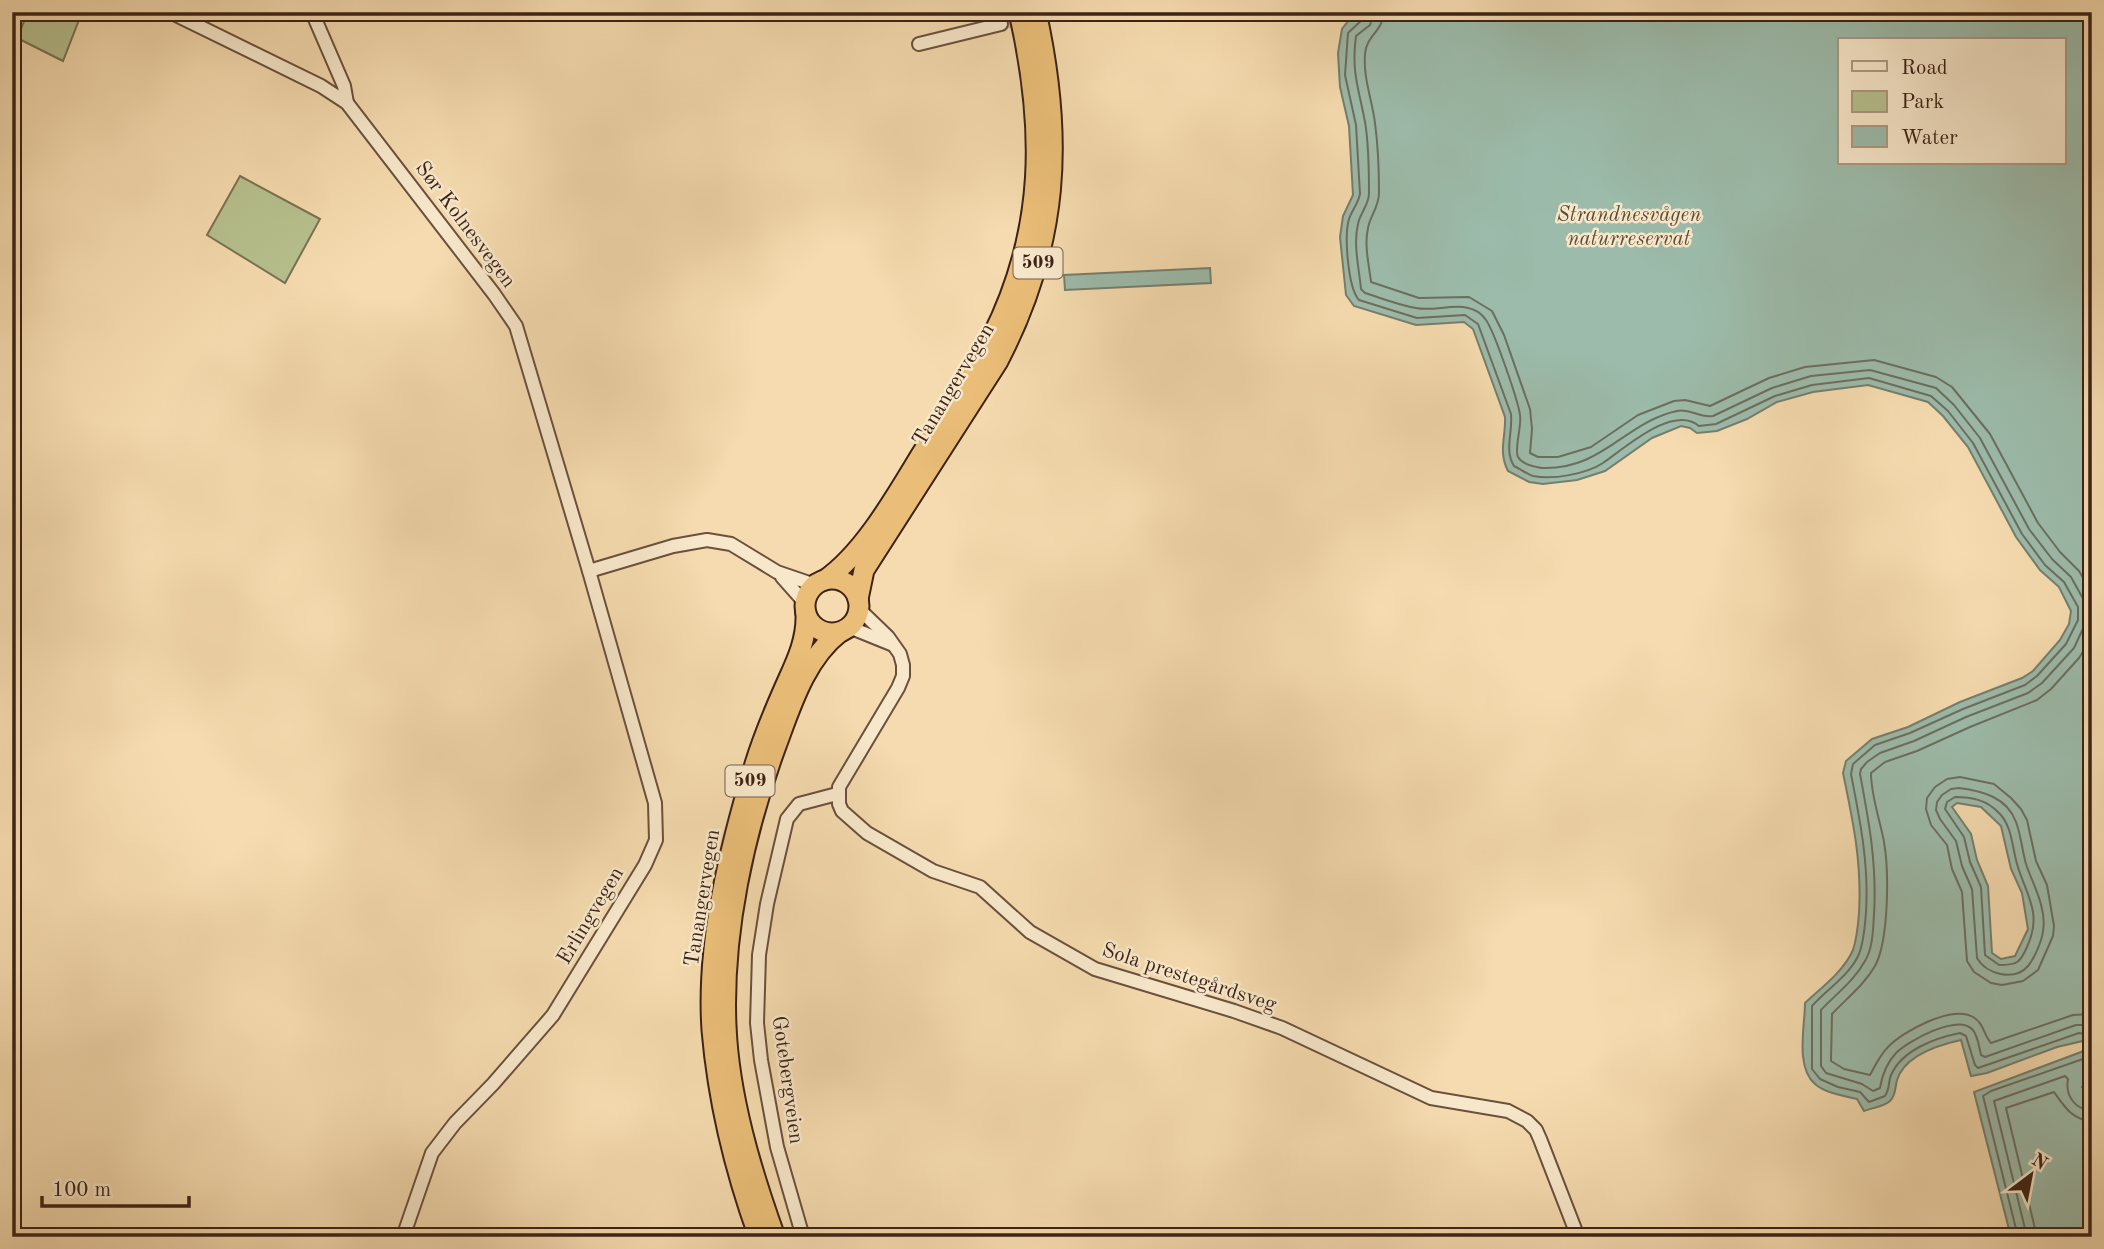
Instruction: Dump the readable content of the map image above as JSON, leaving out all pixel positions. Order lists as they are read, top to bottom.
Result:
{
  "streets": {
    "highway": ["509", "Tanangervegen"],
    "street": [
      "Sør Kolnesvegen",
      "Erlingvegen",
      "Sola prestegårdsveg",
      "Gotebergveien"
    ]
  },
  "crossings": [
    ["Sør Kolnesvegen", "Erlingvegen"],
    ["509", "Tanangervegen"],
    ["Sola prestegårdsveg", "Gotebergveien"]
  ],
  "parks": ["Strandnesvågen naturreservat"],
  "legend": ["Road", "Park", "Water"],
  "scale_bar": "100 m",
  "north": "top right"
}
